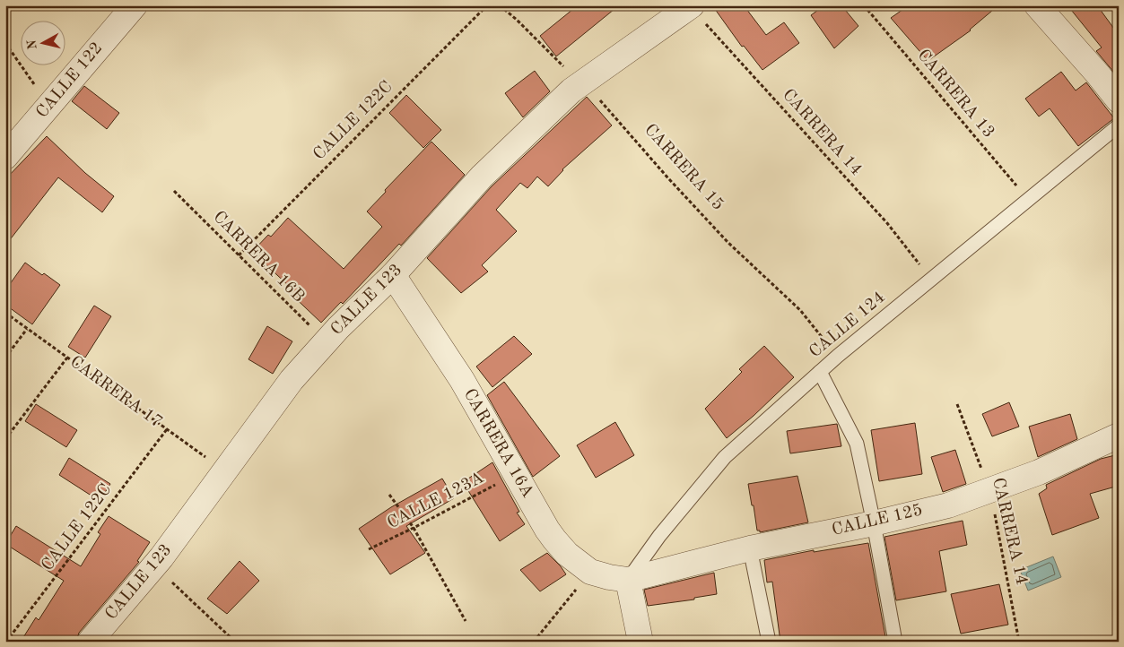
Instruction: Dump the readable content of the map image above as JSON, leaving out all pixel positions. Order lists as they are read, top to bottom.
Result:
{
  "streets": {
    "street": [
      "CALLE 122",
      "CALLE 123",
      "CARRERA 16A",
      "CALLE 125"
    ],
    "lane": ["CALLE 124"],
    "path": [
      "CARRERA 13",
      "CALLE 122C",
      "CARRERA 14",
      "CARRERA 15",
      "CARRERA 16B",
      "CARRERA 17",
      "CALLE 123A"
    ]
  },
  "crossings": [
    ["CARRERA 13", "CALLE 124"],
    ["CALLE 122C", "CARRERA 16B"],
    ["CALLE 122C", "CARRERA 17"],
    ["CARRERA 14", "CALLE 123"],
    ["CARRERA 14", "CALLE 124"],
    ["CARRERA 14", "CALLE 125"],
    ["CARRERA 15", "CALLE 123"],
    ["CARRERA 15", "CALLE 124"],
    ["CARRERA 16B", "CALLE 123"],
    ["CALLE 123", "CARRERA 17"],
    ["CALLE 123", "CARRERA 16A"],
    ["CALLE 124", "CARRERA 16A"],
    ["CALLE 124", "CALLE 125"],
    ["CARRERA 16A", "CALLE 123A"],
    ["CARRERA 16A", "CALLE 125"]
  ],
  "north": "left"
}
